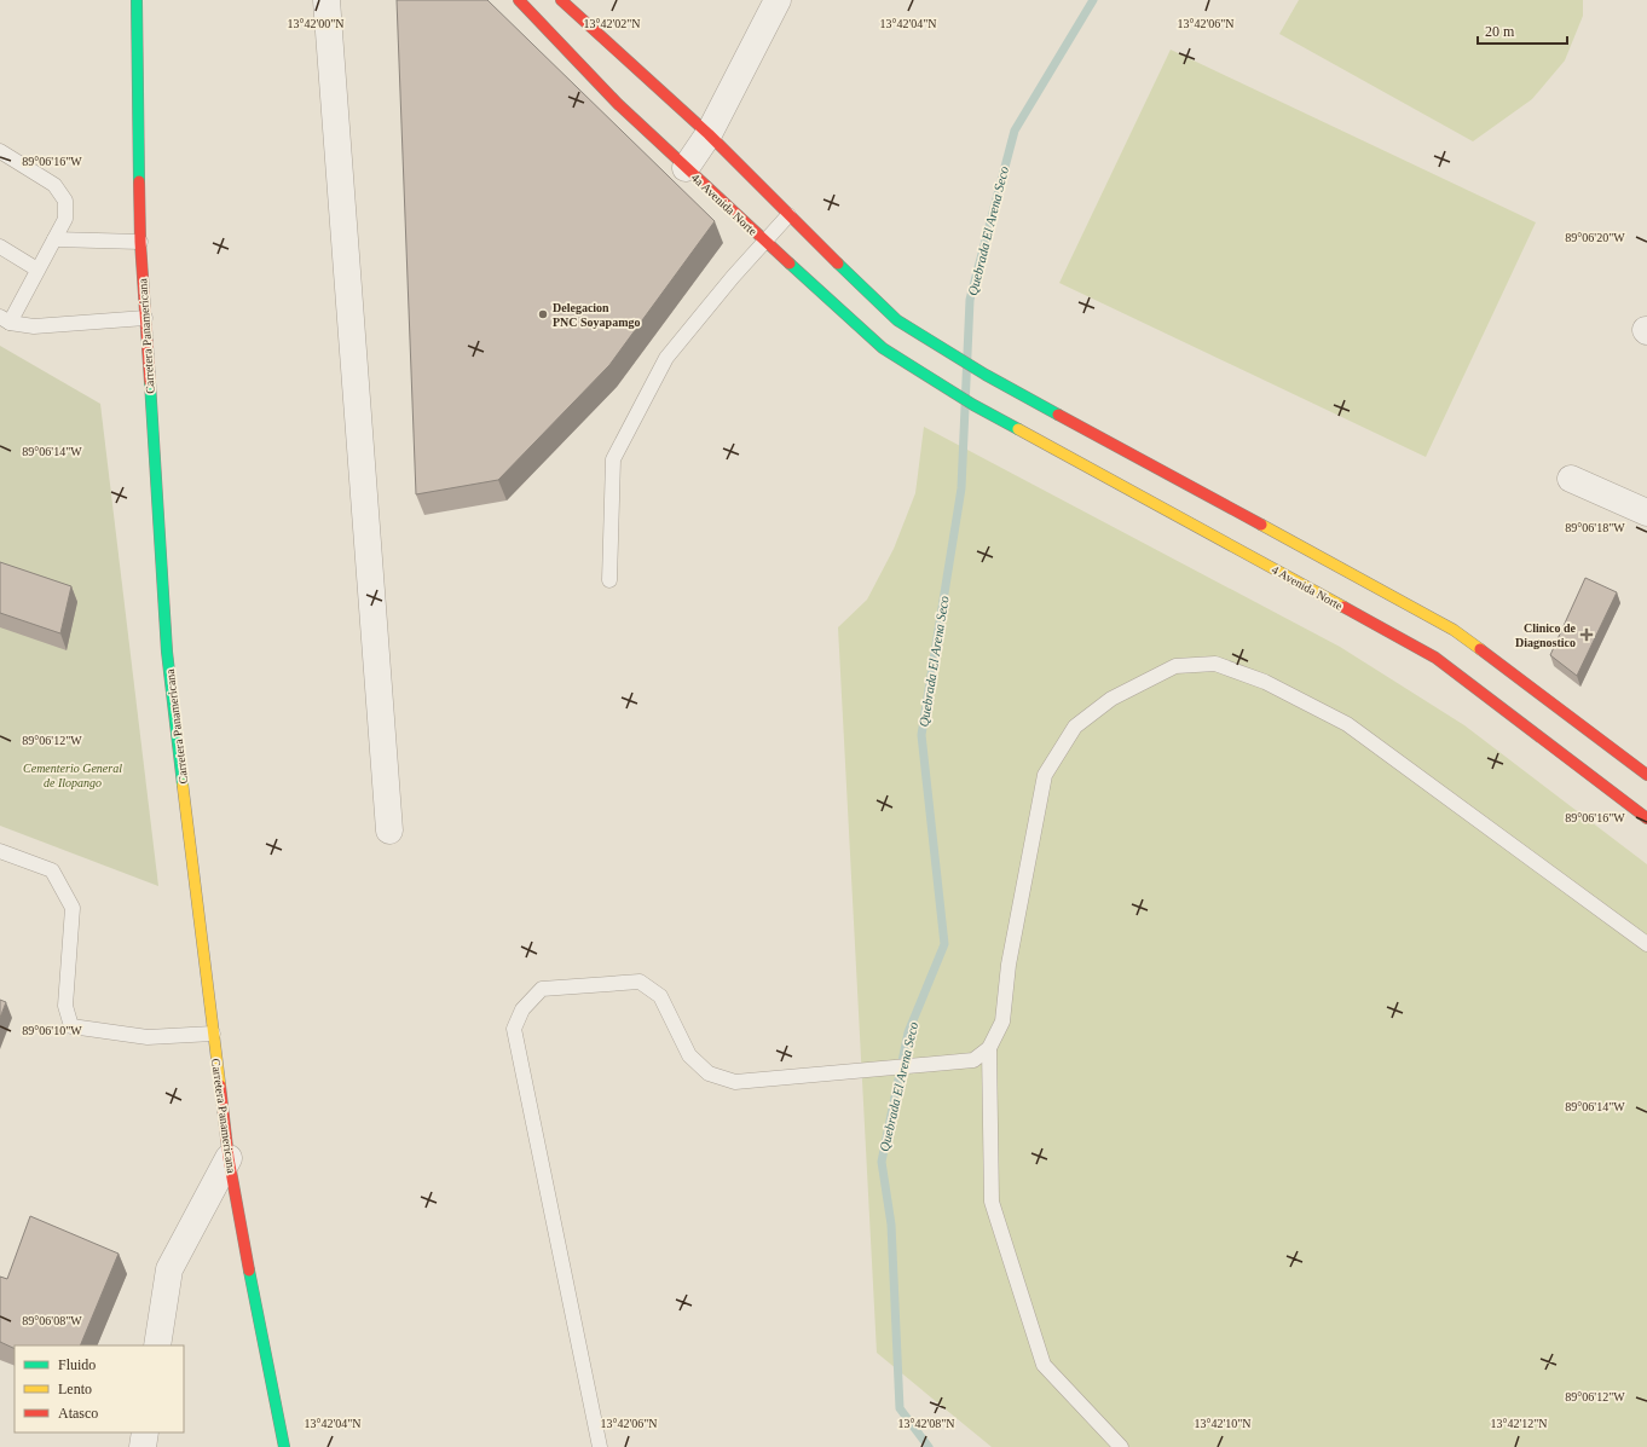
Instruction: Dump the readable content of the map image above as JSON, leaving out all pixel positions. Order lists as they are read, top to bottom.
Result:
{
  "streets": {
    "main road": ["4a Avenida Norte", "Carretera Panamericana", "4 Avenida Norte"]
  },
  "crossings": [
    ["4a Avenida Norte", "4 Avenida Norte"]
  ],
  "water": ["Quebrada El Arena Seco"],
  "parks": ["Cementerio General de Ilopango"],
  "places": {
    "other": ["Delegacion PNC Soyapamgo"],
    "health": ["Clinico de Diagnostico"]
  },
  "legend": ["Fluido", "Lento", "Atasco"],
  "scale_bar": "20 m",
  "coordinates": [
    "13°42'02\"N",
    "13°42'04\"N",
    "13°42'06\"N",
    "13°42'00\"N",
    "89°06'16\"W",
    "89°06'20\"W",
    "89°06'14\"W",
    "89°06'18\"W",
    "89°06'12\"W",
    "89°06'10\"W",
    "89°06'08\"W",
    "13°42'08\"N",
    "13°42'10\"N",
    "13°42'12\"N"
  ]
}
